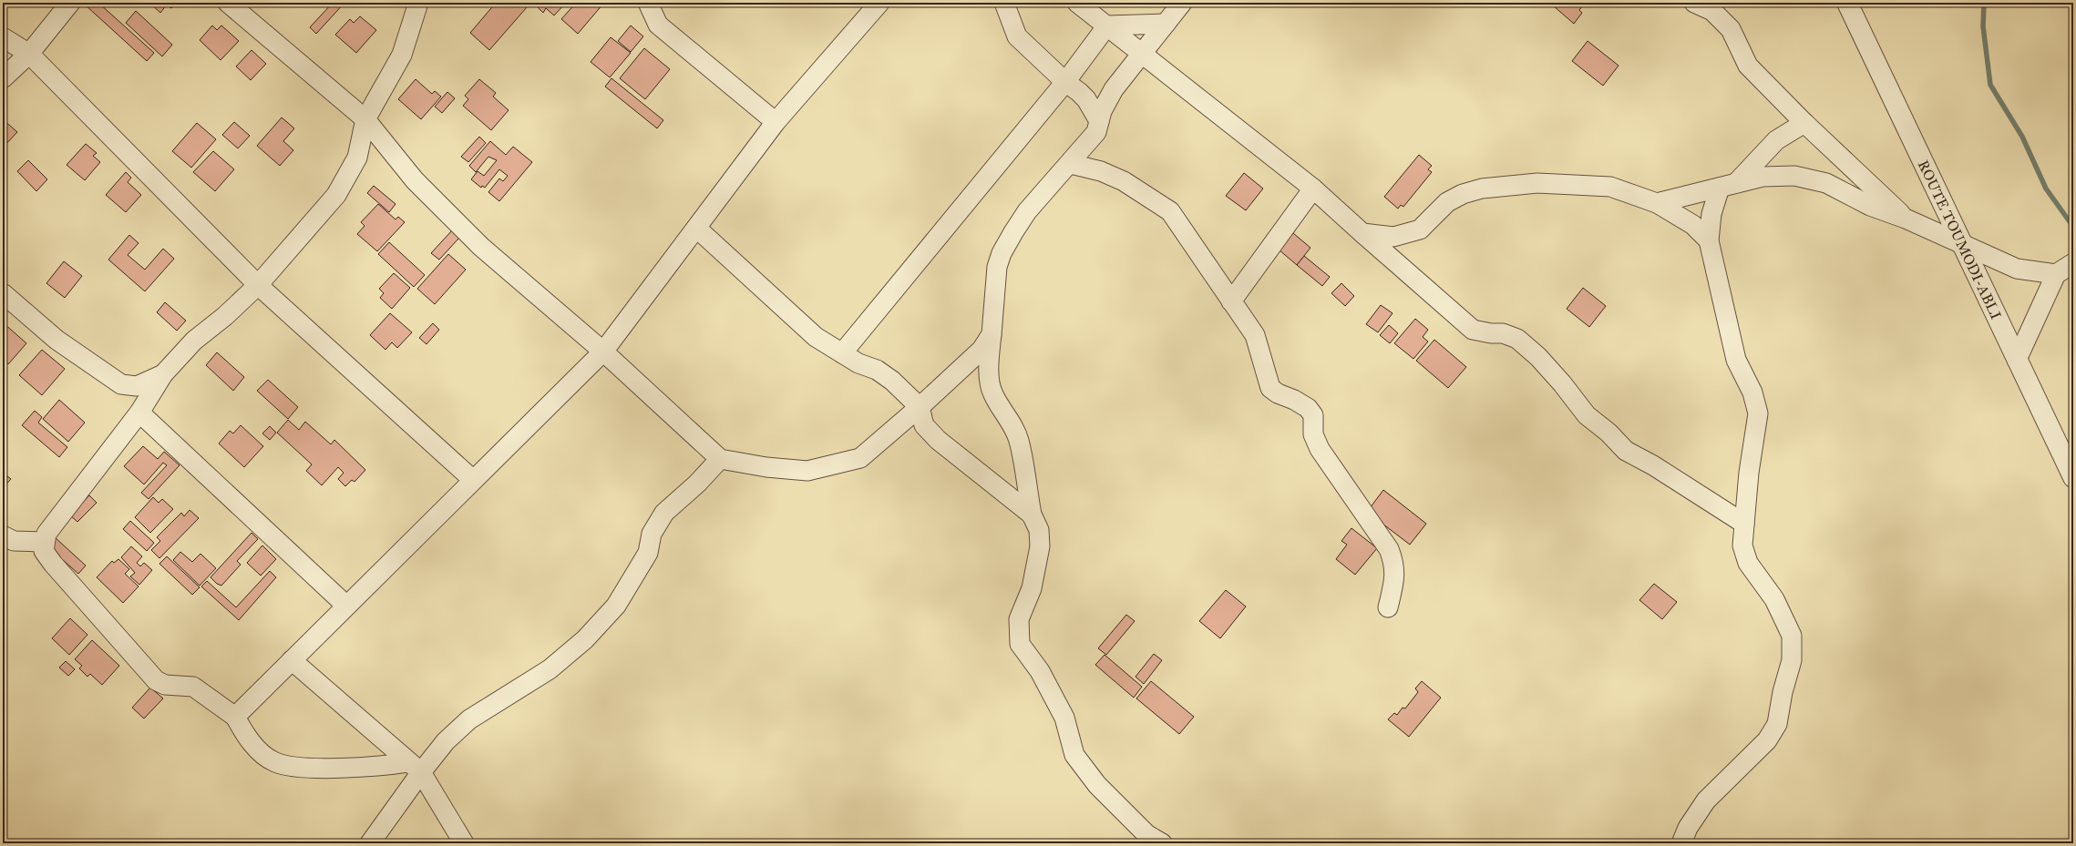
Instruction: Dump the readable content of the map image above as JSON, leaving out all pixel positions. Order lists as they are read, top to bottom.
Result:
{
  "streets": {
    "street": ["ROUTE TOUMODI-ABLI"]
  }
}
